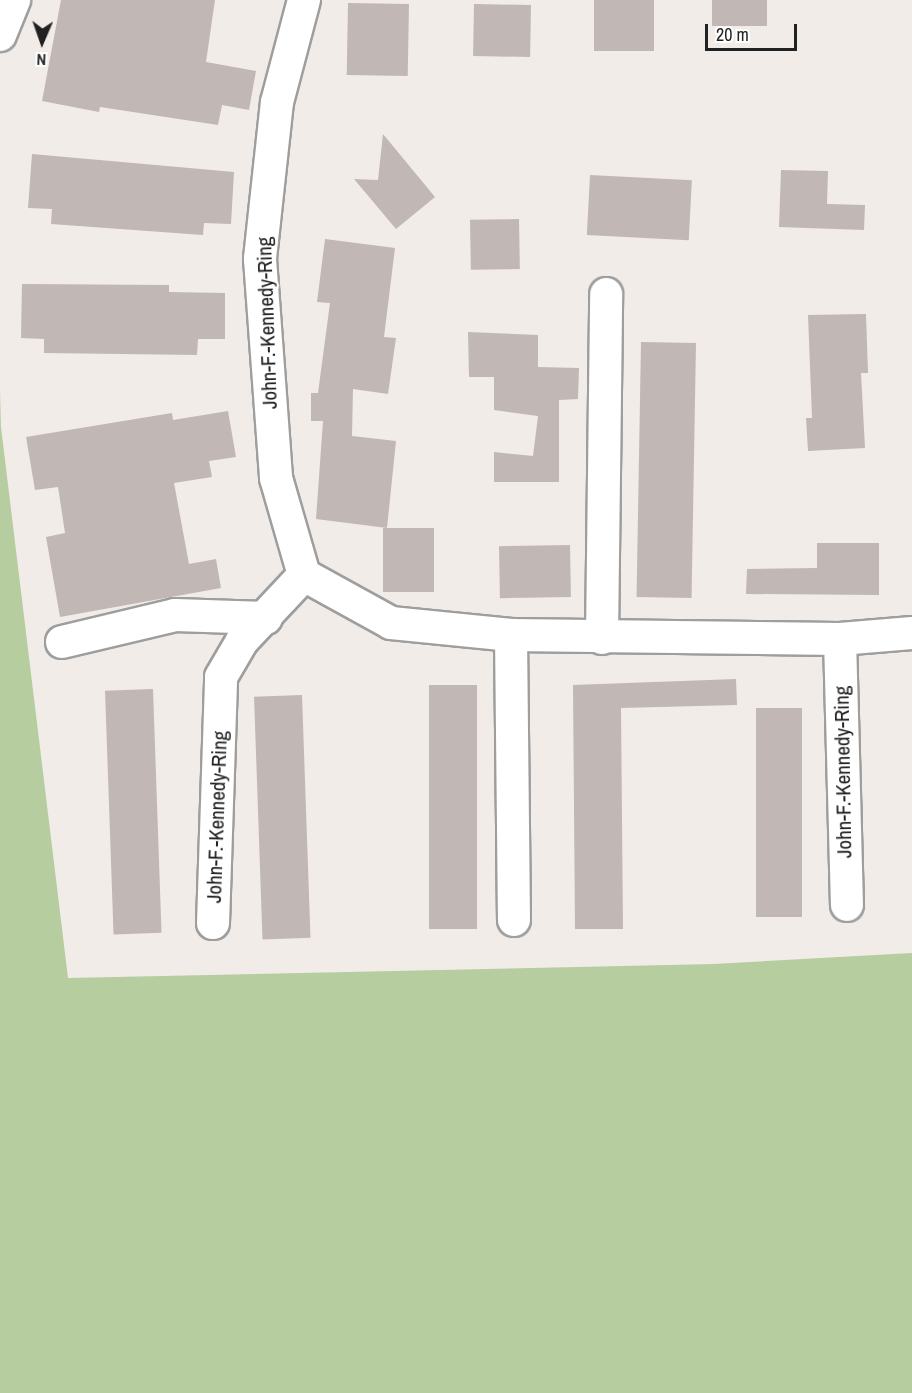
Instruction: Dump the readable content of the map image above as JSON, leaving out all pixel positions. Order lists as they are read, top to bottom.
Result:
{
  "streets": {
    "street": ["John-F.-Kennedy-Ring"]
  },
  "scale_bar": "20 m",
  "north": "bottom"
}
